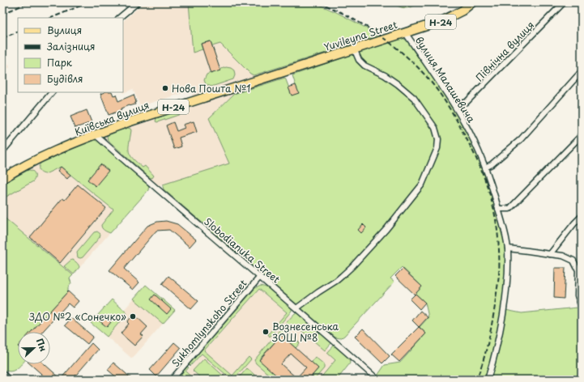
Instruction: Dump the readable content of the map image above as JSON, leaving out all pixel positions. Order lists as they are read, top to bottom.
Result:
{
  "streets": {
    "main road": ["Н-24", "Yuvileyna Street", "Київська вулиця"],
    "street": [
      "Північна вулиця",
      "вулиця Малашевича",
      "Slobodianuka Street",
      "Sukhomlynskoho Street"
    ]
  },
  "crossings": [
    ["Yuvileyna Street", "вулиця Малашевича"],
    ["Yuvileyna Street", "Київська вулиця"],
    ["Північна вулиця", "вулиця Малашевича"],
    ["Київська вулиця", "Slobodianuka Street"],
    ["Slobodianuka Street", "Sukhomlynskoho Street"]
  ],
  "places": ["Нова Пошта №1", "ЗДО №2 «Сонечко»", "Вознесенська ЗОШ №8"],
  "legend": [
    "Вулиця",
    "Залізниця",
    "Парк",
    "Будівля"
  ],
  "north": "right"
}
